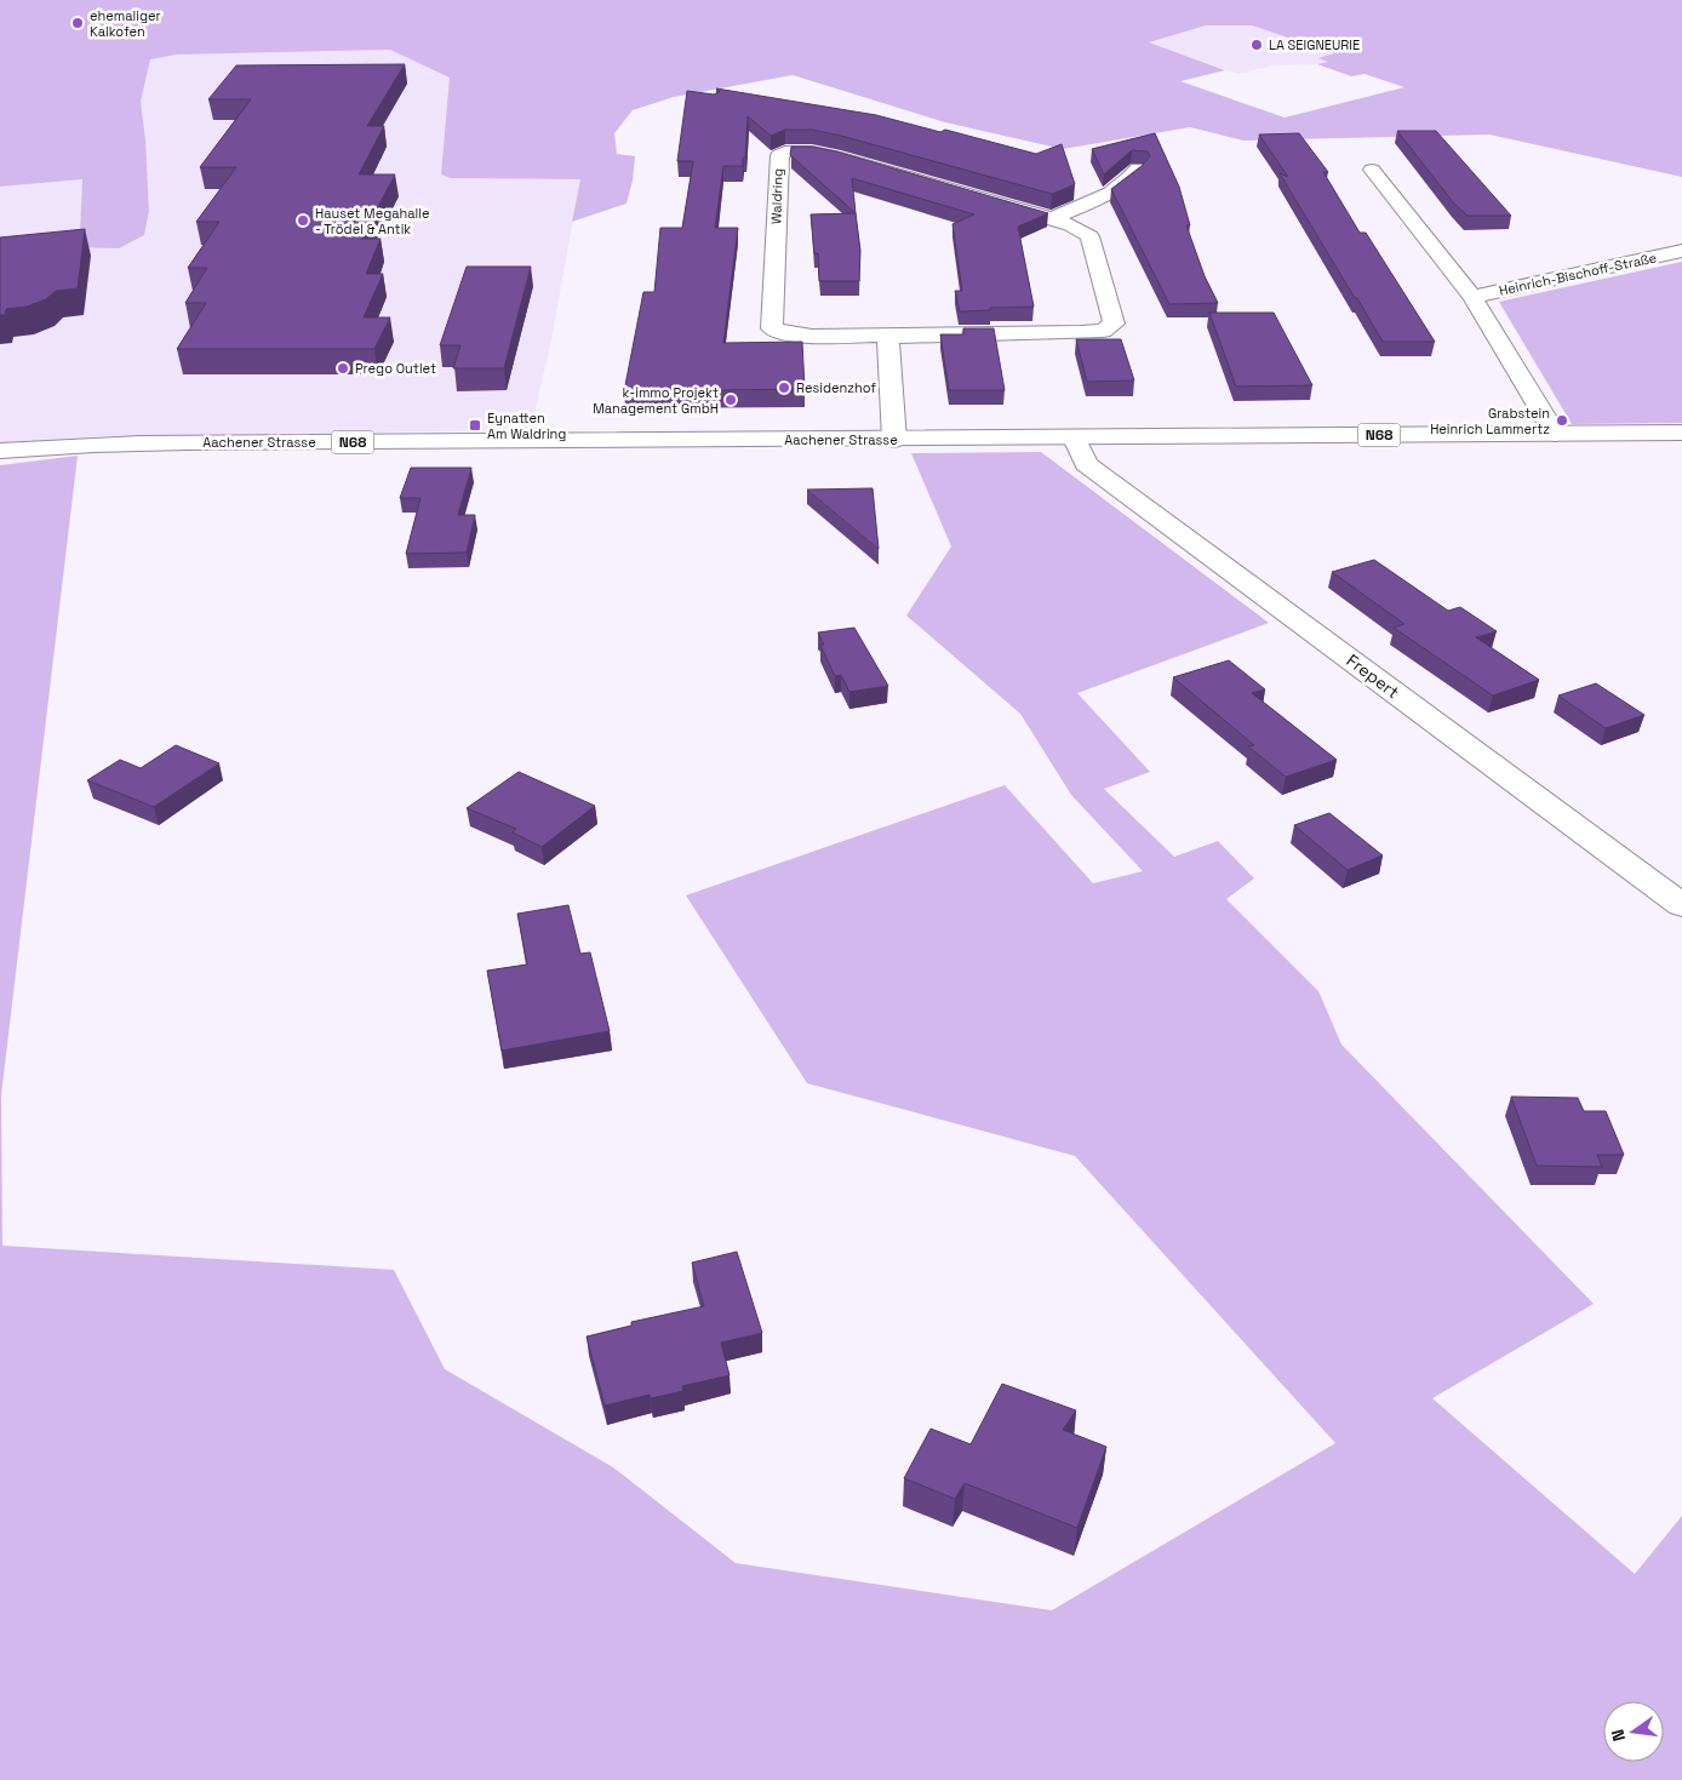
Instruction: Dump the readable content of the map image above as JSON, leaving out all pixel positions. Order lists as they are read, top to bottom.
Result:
{
  "streets": {
    "street": [
      "Waldring",
      "Heinrich-Bischoff-Straße",
      "N68",
      "Aachener Strasse",
      "Frepert"
    ]
  },
  "crossings": [
    ["Heinrich-Bischoff-Straße", "Aachener Strasse"],
    ["Aachener Strasse", "Frepert"]
  ],
  "places": {
    "other": [
      "ehemaliger Kalkofen",
      "LA SEIGNEURIE",
      "Hauset Megahalle - Trödel & Antik",
      "Prego Outlet",
      "Residenzhof",
      "k-immo Projekt Management GmbH",
      "Grabstein Heinrich Lammertz"
    ],
    "transit": ["Eynatten Am Waldring"]
  },
  "north": "left"
}
